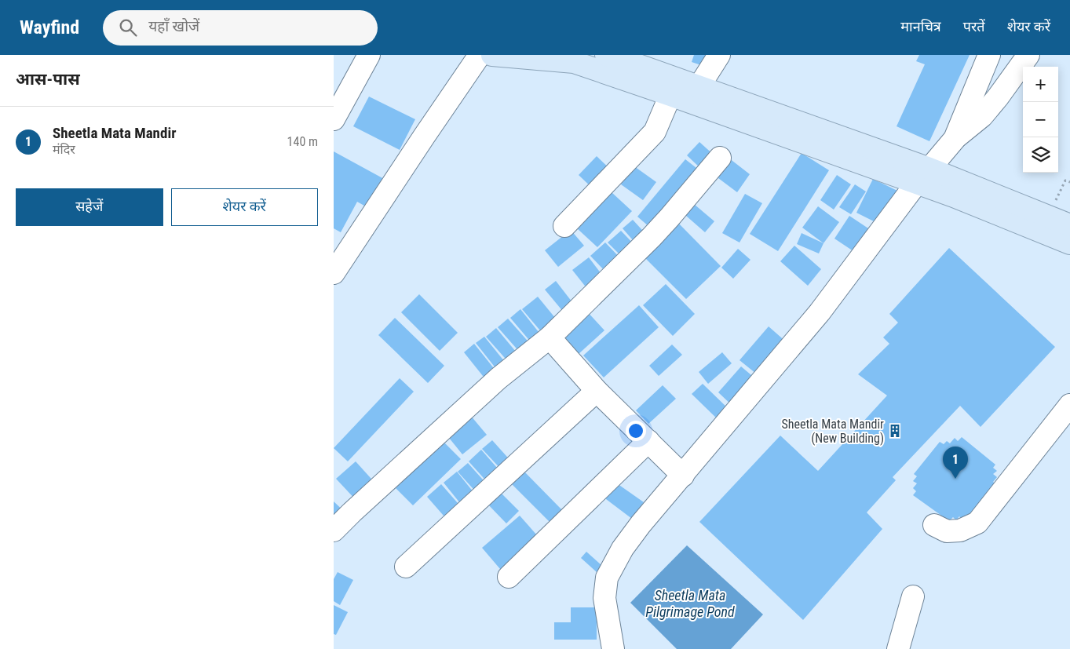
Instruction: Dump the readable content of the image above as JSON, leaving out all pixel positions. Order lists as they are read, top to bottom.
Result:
{
  "water": ["Sheetla Mata Pilgrimage Pond"],
  "places": {
    "building": ["Sheetla Mata Mandir (New Building)"]
  },
  "page": {
    "header": "Wayfind",
    "search": "यहाँ खोजें",
    "nav": ["मानचित्र", "परतें", "शेयर करें"],
    "heading": "आस-पास",
    "map_buttons": ["+", "−"],
    "list": [
      {
        "mark": "1",
        "name": "Sheetla Mata Mandir",
        "note": "मंदिर",
        "value": "140 m"
      }
    ],
    "buttons": ["सहेजें", "शेयर करें"],
    "pins": "1"
  }
}
